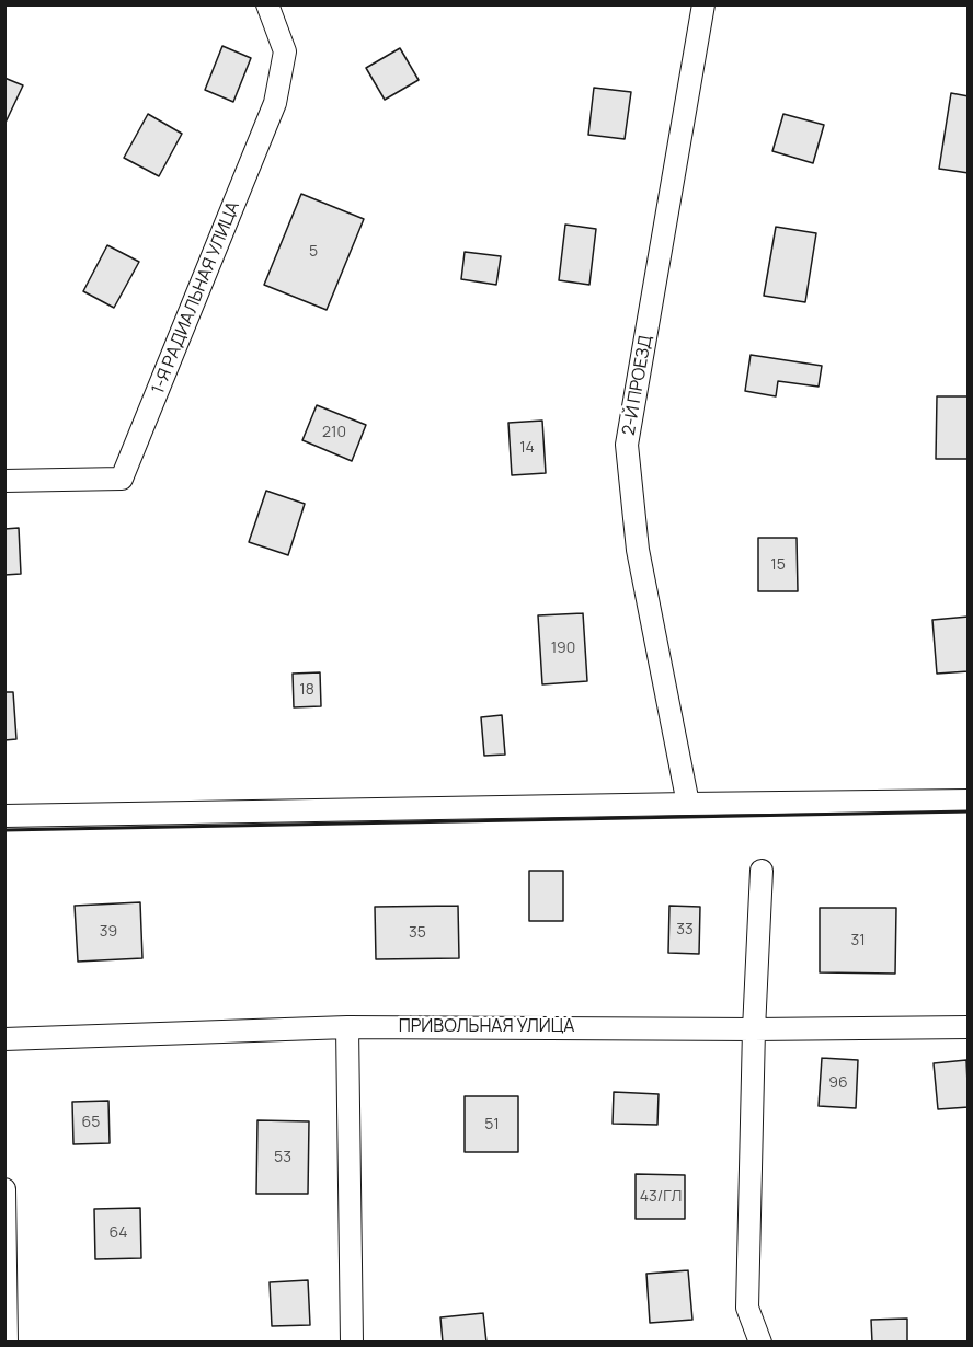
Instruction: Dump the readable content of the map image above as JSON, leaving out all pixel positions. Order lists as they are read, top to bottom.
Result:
{
  "streets": {
    "street": ["1-Я РАДИАЛЬНАЯ УЛИЦА", "2-Й ПРОЕЗД", "ПРИВОЛЬНАЯ УЛИЦА"]
  },
  "house_numbers": [
    "5",
    "210",
    "14",
    "15",
    "190",
    "18",
    "33",
    "39",
    "35",
    "31",
    "96",
    "65",
    "51",
    "53",
    "43/ГЛ",
    "64"
  ]
}
